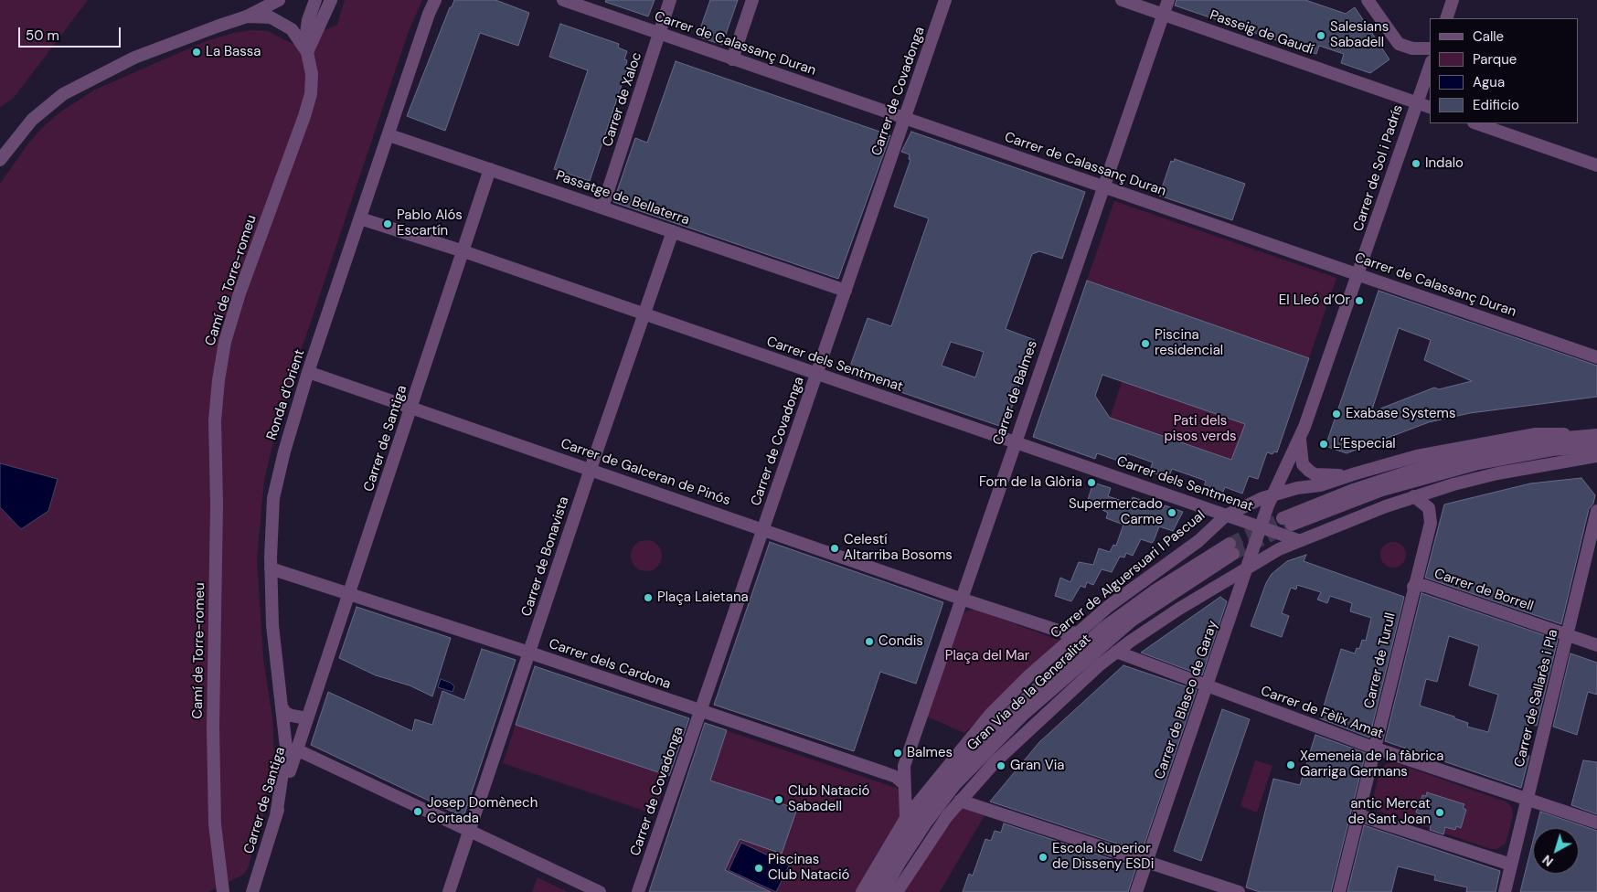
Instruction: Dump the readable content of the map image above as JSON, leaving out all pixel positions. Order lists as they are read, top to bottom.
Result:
{
  "streets": {
    "street": [
      "Passeig de Gaudí",
      "Carrer de Calassanç Duran",
      "Carrer de Covadonga",
      "Carrer de Xaloc",
      "Carrer de Sol i Padrís",
      "Passatge de Bellaterra",
      "Camí de Torre-romeu",
      "Carrer dels Sentmenat",
      "Carrer de Balmes",
      "Ronda d'Orient",
      "Carrer de Santiga",
      "Carrer de Galceran de Pinós",
      "Carrer de Bonavista",
      "Carrer de Alguersuari I Pascual",
      "Carrer de Borrell",
      "Carrer de Turull",
      "Carrer dels Cardona",
      "Gran Via de la Generalitat",
      "Carrer de Sallarès i Pla",
      "Carrer de Blasco de Garay",
      "Carrer de Fèlix Amat"
    ]
  },
  "crossings": [
    ["Passeig de Gaudí", "Carrer de Sol i Padrís"],
    ["Passeig de Gaudí", "Carrer de Balmes"],
    ["Carrer de Calassanç Duran", "Carrer de Covadonga"],
    ["Carrer de Calassanç Duran", "Carrer de Xaloc"],
    ["Carrer de Calassanç Duran", "Carrer de Sol i Padrís"],
    ["Carrer de Calassanç Duran", "Carrer de Balmes"],
    ["Carrer de Covadonga", "Passatge de Bellaterra"],
    ["Carrer de Covadonga", "Carrer dels Sentmenat"],
    ["Carrer de Covadonga", "Carrer de Galceran de Pinós"],
    ["Carrer de Covadonga", "Carrer dels Cardona"],
    ["Carrer de Xaloc", "Passatge de Bellaterra"],
    ["Carrer de Sol i Padrís", "Carrer dels Sentmenat"],
    ["Carrer de Sol i Padrís", "Carrer de Alguersuari I Pascual"],
    ["Carrer de Sol i Padrís", "Carrer de Blasco de Garay"],
    ["Passatge de Bellaterra", "Ronda d'Orient"],
    ["Passatge de Bellaterra", "Carrer de Santiga"],
    ["Passatge de Bellaterra", "Carrer de Bonavista"],
    ["Carrer dels Sentmenat", "Carrer de Balmes"],
    ["Carrer dels Sentmenat", "Ronda d'Orient"],
    ["Carrer dels Sentmenat", "Carrer de Santiga"],
    ["Carrer dels Sentmenat", "Carrer de Bonavista"],
    ["Carrer dels Sentmenat", "Carrer de Alguersuari I Pascual"],
    ["Carrer dels Sentmenat", "Carrer de Blasco de Garay"],
    ["Carrer de Balmes", "Carrer de Galceran de Pinós"],
    ["Carrer de Balmes", "Carrer dels Cardona"],
    ["Ronda d'Orient", "Carrer de Santiga"],
    ["Ronda d'Orient", "Carrer de Galceran de Pinós"],
    ["Ronda d'Orient", "Carrer dels Cardona"],
    ["Carrer de Santiga", "Carrer de Galceran de Pinós"],
    ["Carrer de Santiga", "Carrer dels Cardona"],
    ["Carrer de Galceran de Pinós", "Carrer de Bonavista"],
    ["Carrer de Galceran de Pinós", "Carrer de Alguersuari I Pascual"],
    ["Carrer de Bonavista", "Carrer dels Cardona"],
    ["Carrer de Borrell", "Carrer de Turull"],
    ["Carrer de Borrell", "Carrer de Sallarès i Pla"],
    ["Carrer de Turull", "Carrer de Fèlix Amat"],
    ["Carrer de Sallarès i Pla", "Carrer de Fèlix Amat"],
    ["Carrer de Blasco de Garay", "Carrer de Fèlix Amat"]
  ],
  "parks": ["Pati dels pisos verds", "Plaça del Mar"],
  "places": [
    "Salesians Sabadell",
    "La Bassa",
    "Indalo",
    "Pablo Alós Escartín",
    "El Lleó d’Or",
    "Piscina residencial",
    "Exabase Systems",
    "L’Especial",
    "Forn de la Glòria",
    "Supermercado Carme",
    "Celestí Altarriba Bosoms",
    "Plaça Laietana",
    "Condis",
    "Balmes",
    "Xemeneia de la fàbrica Garriga Germans",
    "Gran Via",
    "Club Natació Sabadell",
    "Josep Domènech Cortada",
    "antic Mercat de Sant Joan",
    "Escola Superior de Disseny ESDi",
    "Piscinas Club Natació"
  ],
  "legend": [
    "Calle",
    "Parque",
    "Agua",
    "Edificio"
  ],
  "scale_bar": "50 m",
  "north": "bottom left"
}
